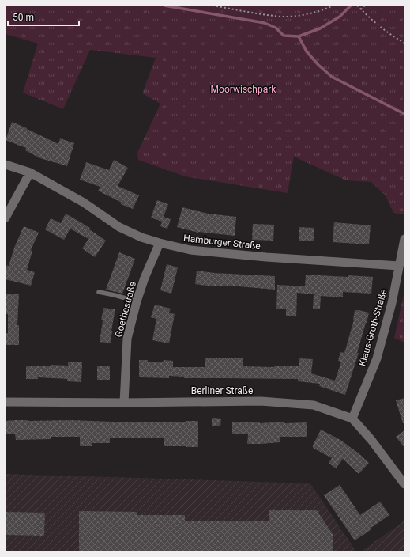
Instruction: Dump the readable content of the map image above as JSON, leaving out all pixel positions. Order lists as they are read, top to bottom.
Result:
{
  "streets": {
    "street": [
      "Hamburger Straße",
      "Goethestraße",
      "Klaus-Groth-Straße",
      "Berliner Straße"
    ]
  },
  "crossings": [
    ["Hamburger Straße", "Goethestraße"],
    ["Hamburger Straße", "Klaus-Groth-Straße"],
    ["Goethestraße", "Berliner Straße"],
    ["Klaus-Groth-Straße", "Berliner Straße"]
  ],
  "parks": ["Moorwischpark"],
  "scale_bar": "50 m"
}
